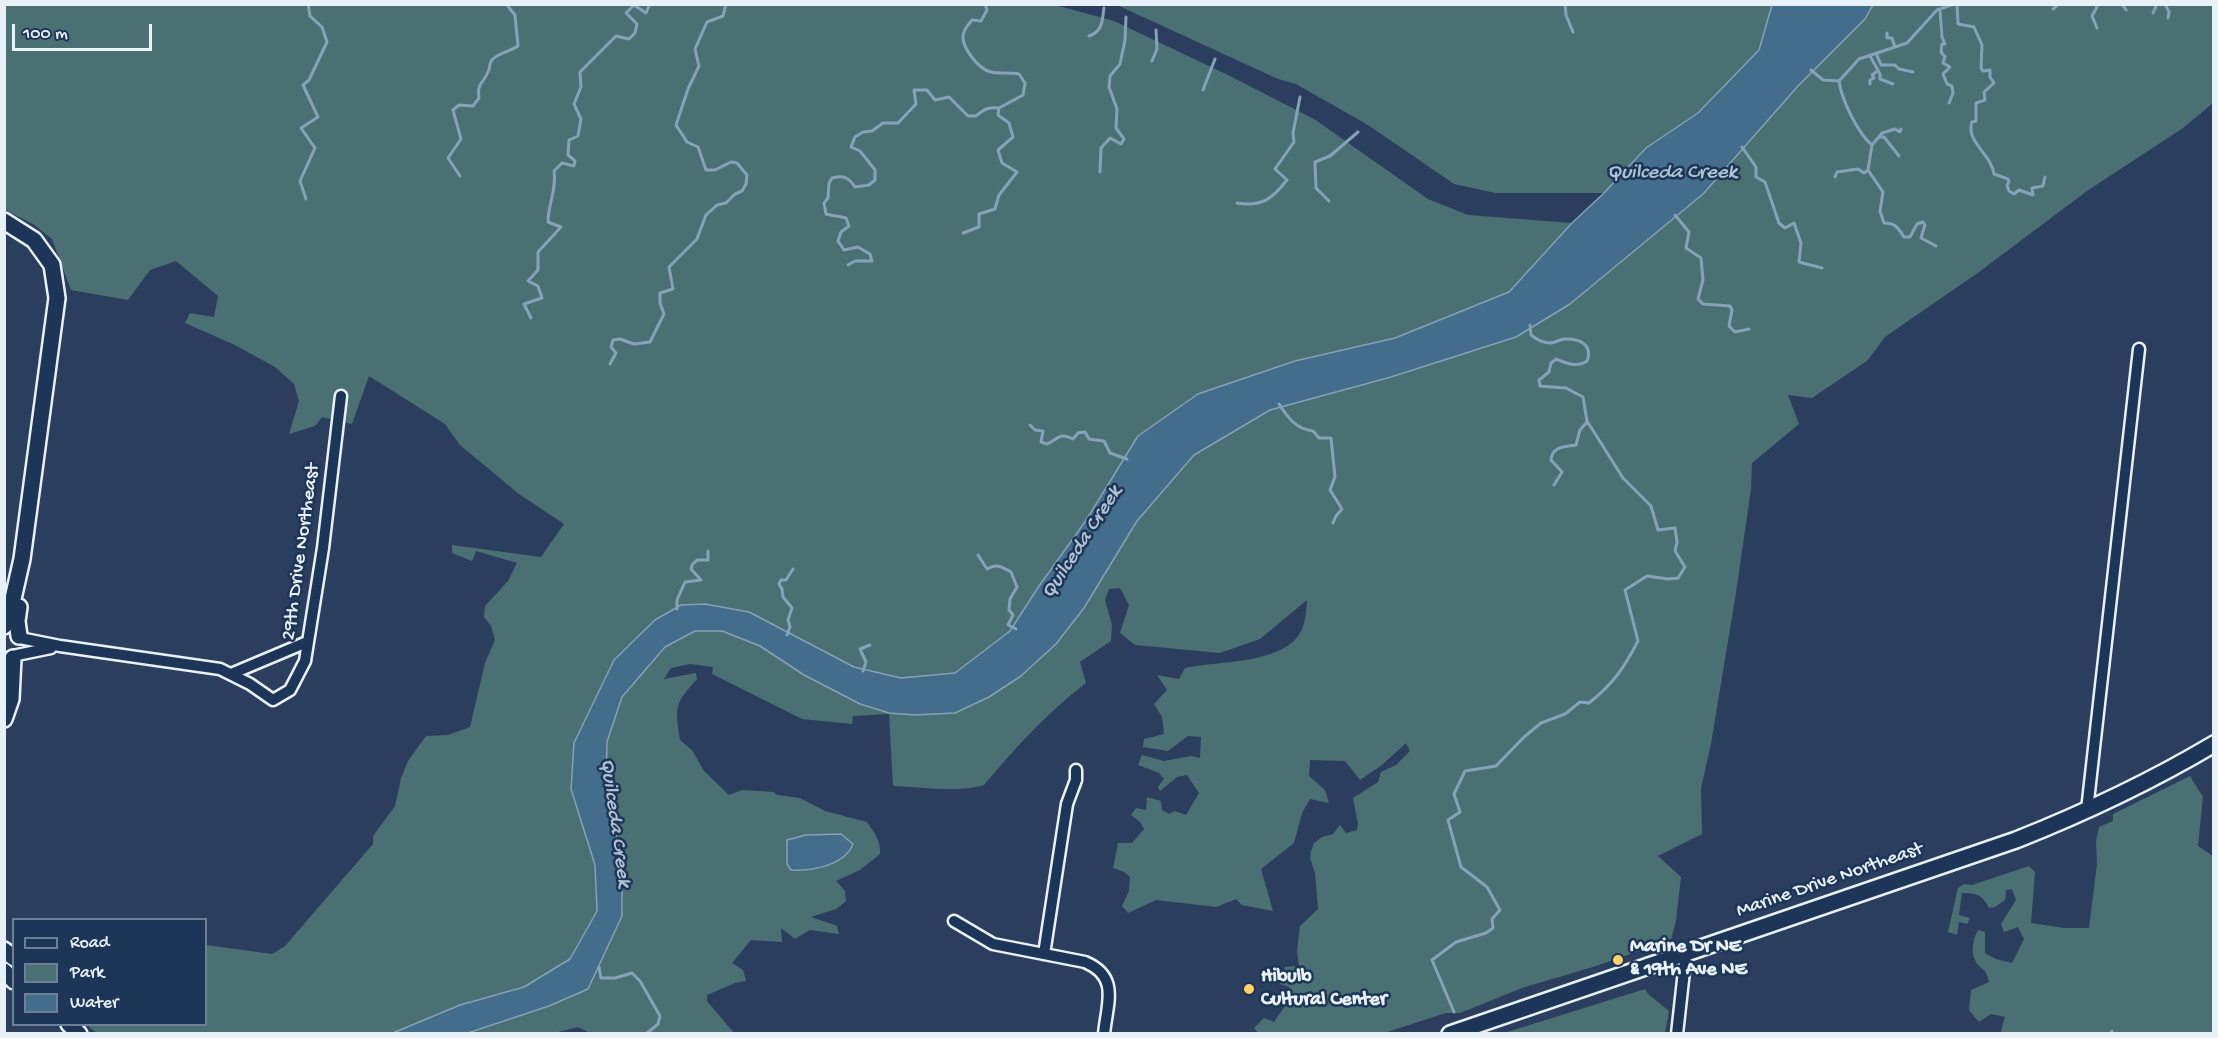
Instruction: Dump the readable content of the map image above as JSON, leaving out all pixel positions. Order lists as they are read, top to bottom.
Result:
{
  "streets": {
    "main road": ["Marine Drive Northeast"],
    "street": ["29th Drive Northeast"]
  },
  "water": ["Quilceda Creek"],
  "places": ["Marine Dr NE & 19th Ave NE", "Hibulb Cultural Center"],
  "legend": ["Road", "Park", "Water"],
  "scale_bar": "100 m"
}
